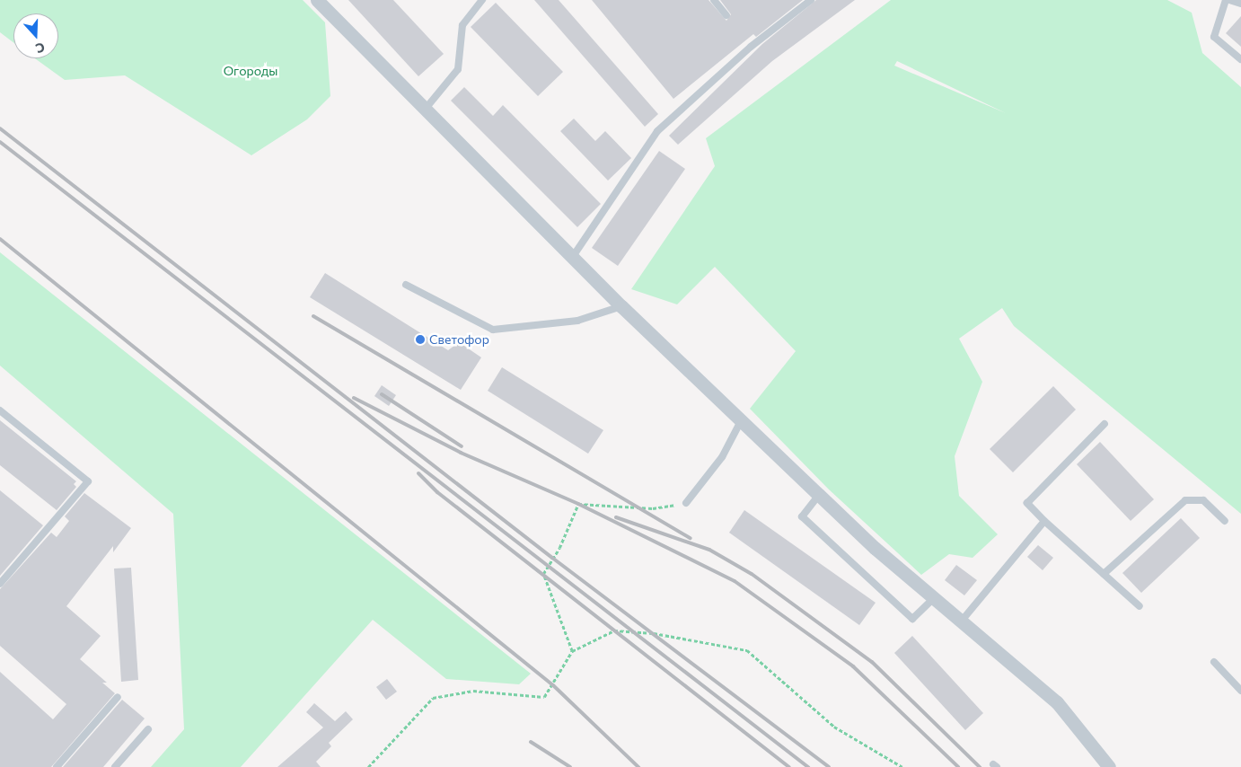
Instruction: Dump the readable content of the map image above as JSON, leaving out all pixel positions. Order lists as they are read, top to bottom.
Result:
{
  "parks": ["Огороды"],
  "places": ["Светофор"],
  "north": "bottom"
}
